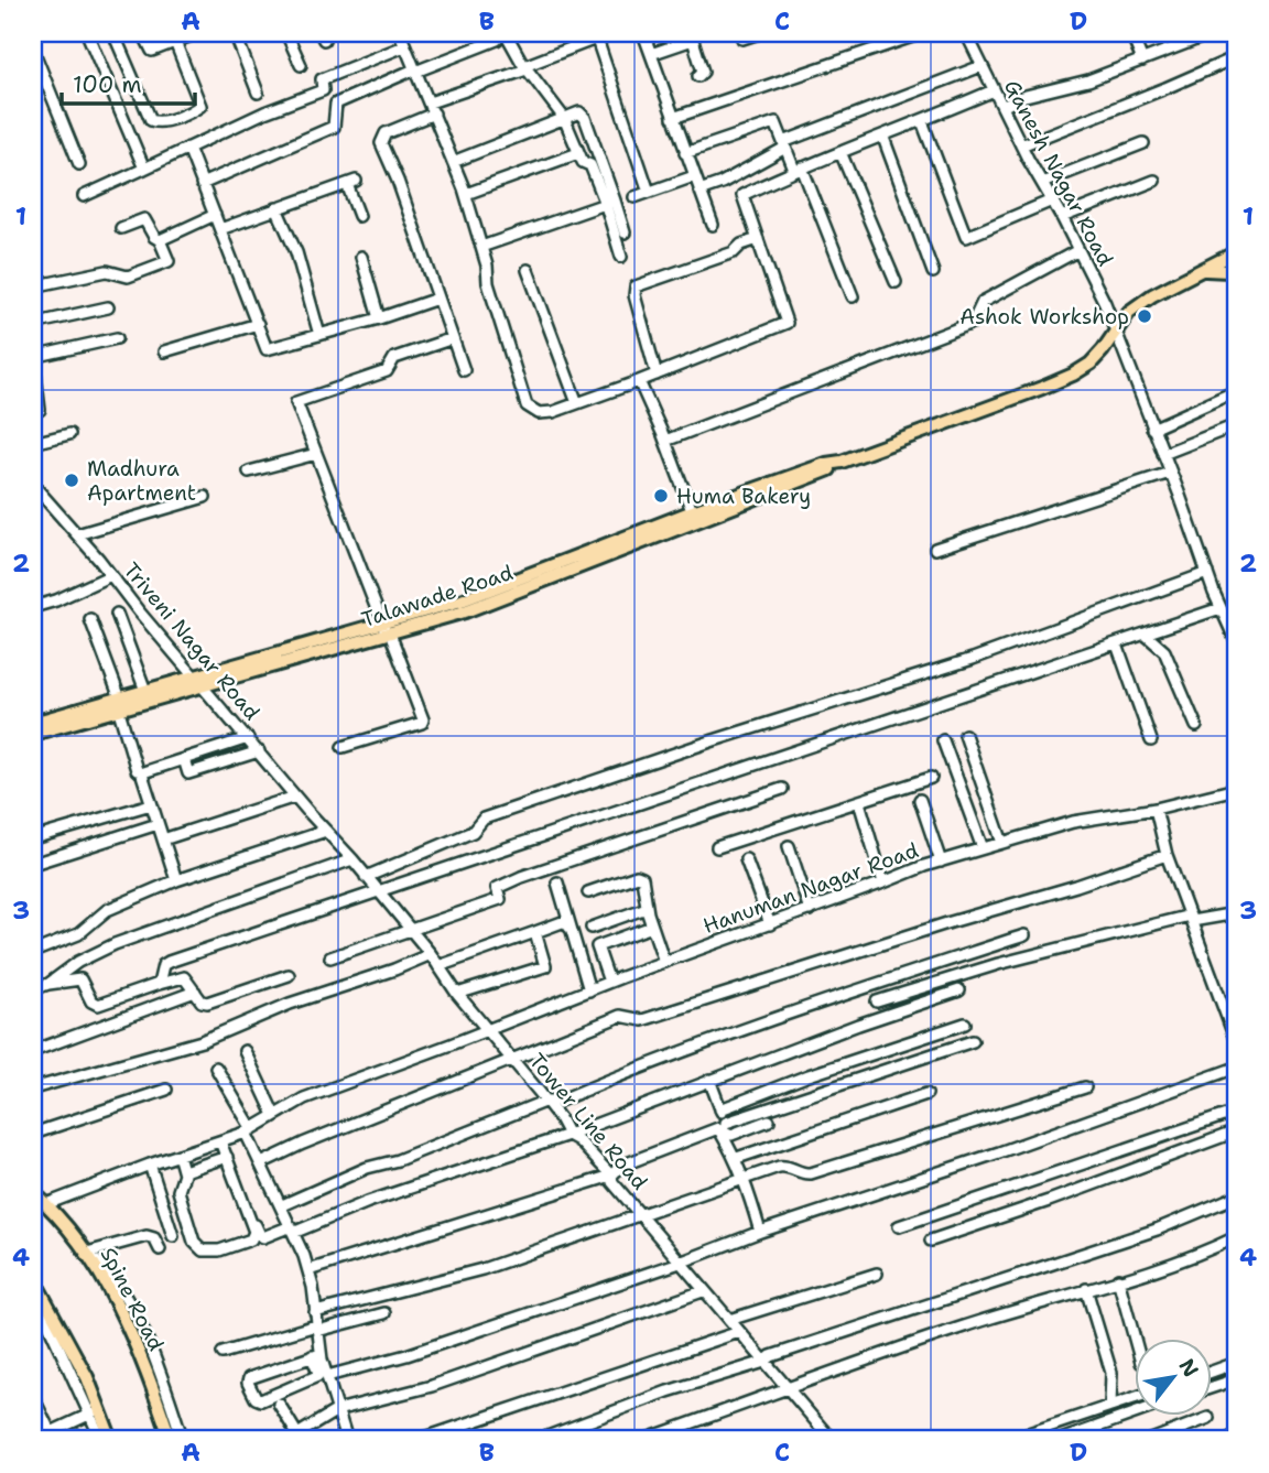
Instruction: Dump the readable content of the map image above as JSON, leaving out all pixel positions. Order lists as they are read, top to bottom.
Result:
{
  "streets": {
    "main road": ["Talawade Road", "Spine Road"],
    "street": [
      "Ganesh Nagar Road",
      "Triveni Nagar Road",
      "Hanuman Nagar Road",
      "Tower Line Road"
    ]
  },
  "crossings": [
    ["Ganesh Nagar Road", "Talawade Road"],
    ["Talawade Road", "Triveni Nagar Road"],
    ["Triveni Nagar Road", "Tower Line Road"],
    ["Hanuman Nagar Road", "Tower Line Road"],
    ["Hanuman Nagar Road", "Spine Road"]
  ],
  "places": ["Ashok Workshop", "Madhura Apartment", "Huma Bakery"],
  "scale_bar": "100 m",
  "north": "top right",
  "grid": {
    "columns": [
      "A",
      "B",
      "C",
      "D"
    ],
    "rows": [
      "1",
      "2",
      "3",
      "4"
    ]
  }
}
